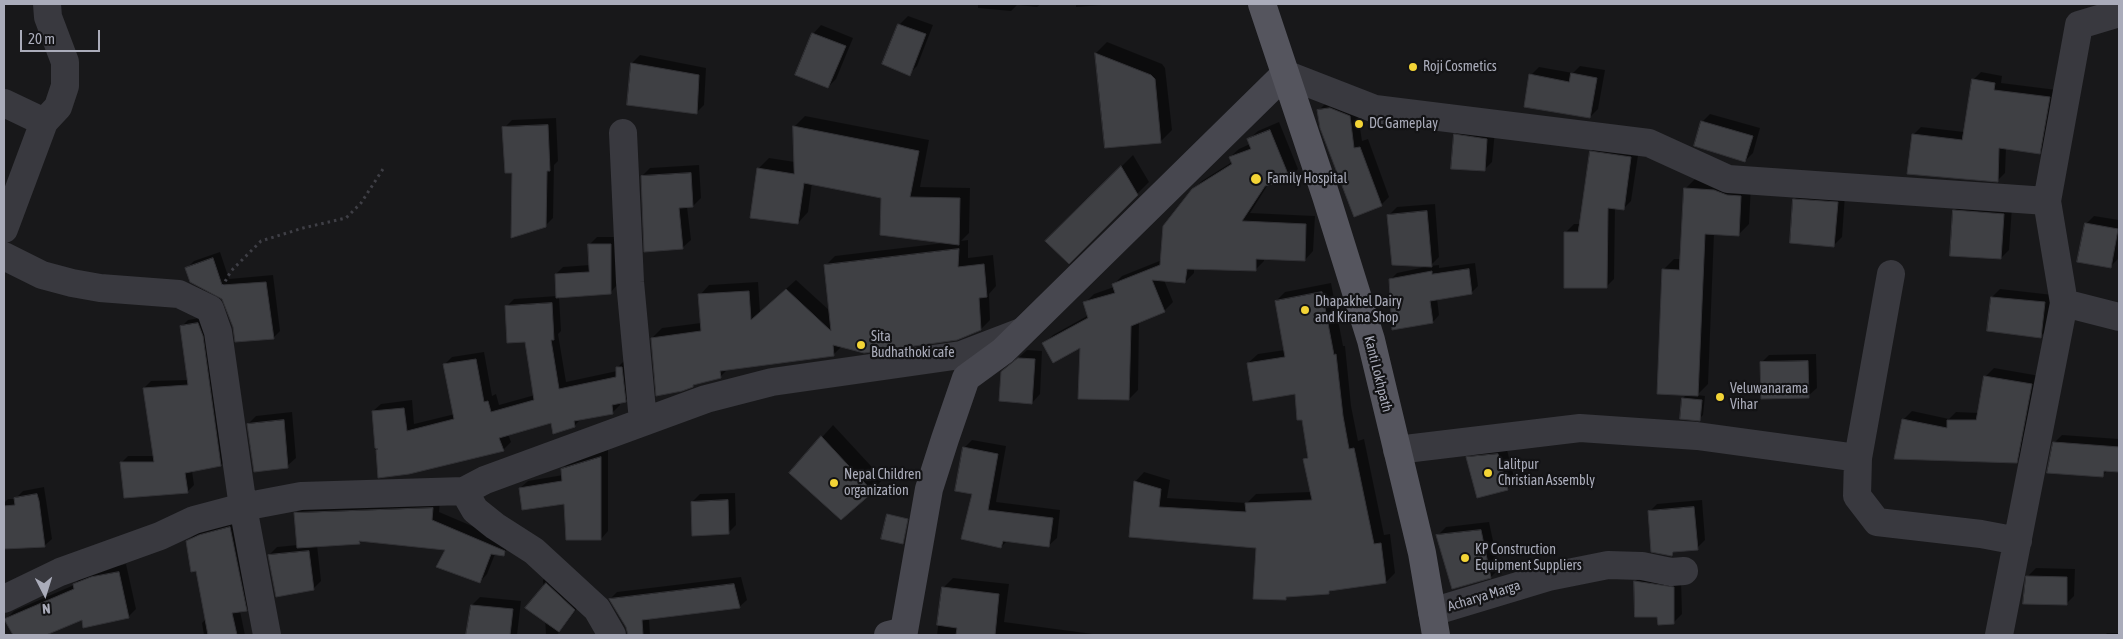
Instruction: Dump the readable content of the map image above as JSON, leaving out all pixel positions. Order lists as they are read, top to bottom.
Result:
{
  "streets": {
    "main road": ["Kanti Lokhpath"],
    "street": ["Acharya Marga"]
  },
  "crossings": [
    ["Kanti Lokhpath", "Acharya Marga"]
  ],
  "places": [
    "Roji Cosmetics",
    "DC Gameplay",
    "Family Hospital",
    "Dhapakhel Dairy and Kirana Shop",
    "Sita Budhathoki cafe",
    "Veluwanarama Vihar",
    "Lalitpur Christian Assembly",
    "Nepal Children organization",
    "KP Construction Equipment Suppliers"
  ],
  "scale_bar": "20 m",
  "north": "bottom"
}
